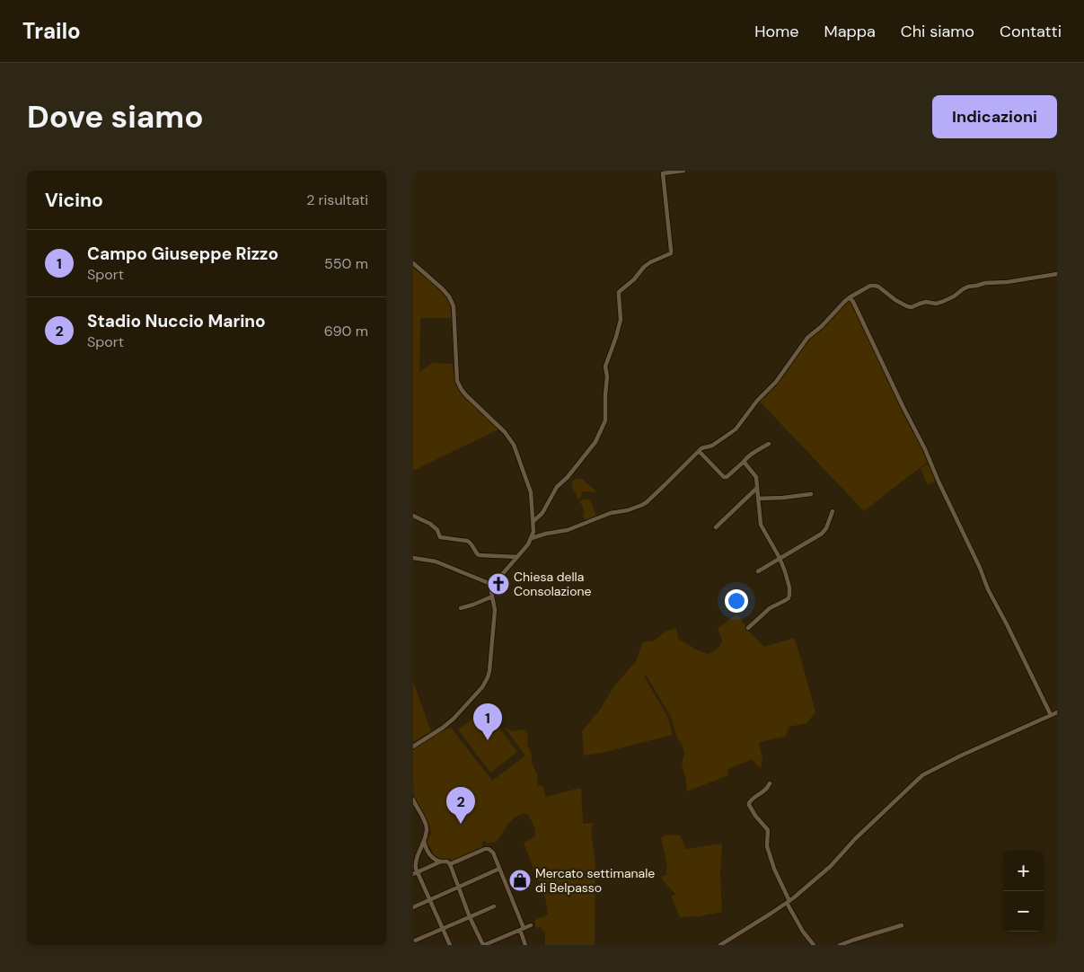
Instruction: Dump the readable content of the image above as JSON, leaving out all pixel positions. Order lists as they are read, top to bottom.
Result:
{
  "places": {
    "church": ["Chiesa della Consolazione"],
    "shop": ["Mercato settimanale di Belpasso"]
  },
  "page": {
    "header": "Trailo",
    "nav": [
      "Home",
      "Mappa",
      "Chi siamo",
      "Contatti"
    ],
    "buttons": "Indicazioni",
    "title": "Dove siamo",
    "heading": ["Vicino", "2 risultati"],
    "list": [
      {
        "mark": "1",
        "name": "Campo Giuseppe Rizzo",
        "note": "Sport",
        "value": "550 m"
      },
      {
        "mark": "2",
        "name": "Stadio Nuccio Marino",
        "note": "Sport",
        "value": "690 m"
      }
    ],
    "pins": ["1", "2"],
    "map_buttons": ["+", "−"]
  }
}
